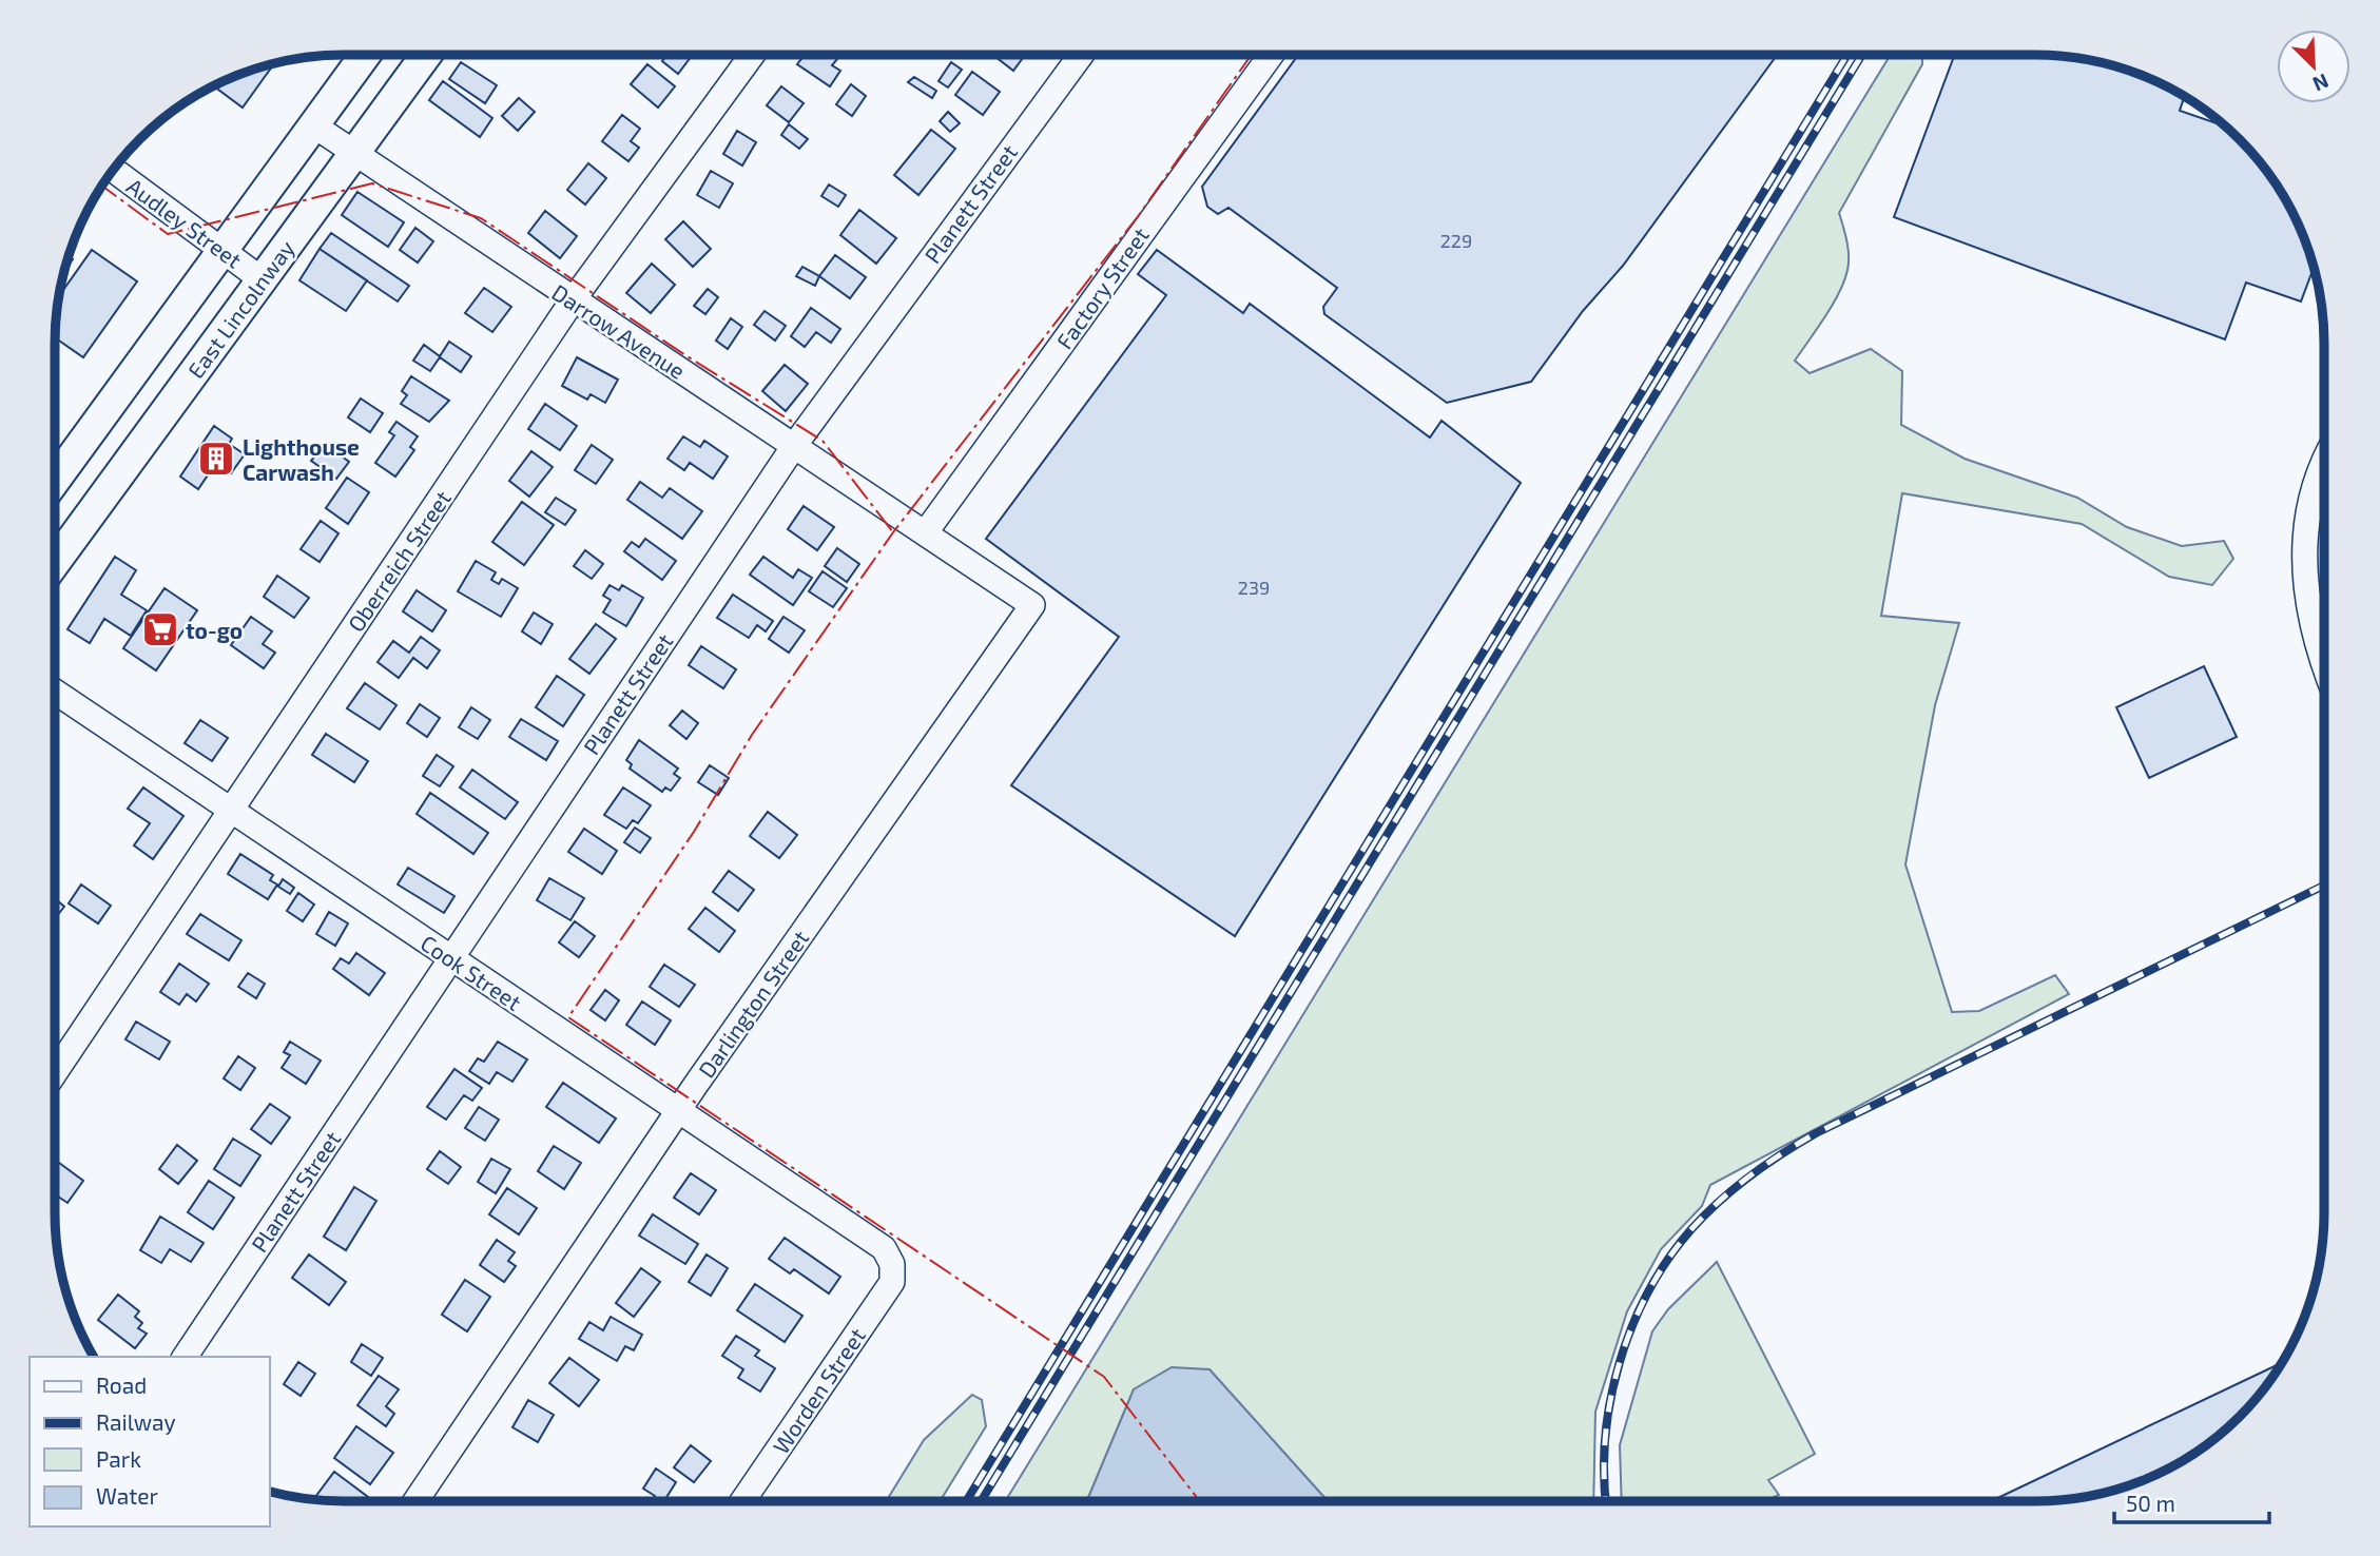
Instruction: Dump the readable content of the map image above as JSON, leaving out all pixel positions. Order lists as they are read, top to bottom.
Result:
{
  "streets": {
    "main road": ["East Lincolnway"],
    "street": [
      "Planett Street",
      "Audley Street",
      "Factory Street",
      "Darrow Avenue",
      "Oberreich Street",
      "Cook Street",
      "Darlington Street",
      "Worden Street"
    ]
  },
  "crossings": [
    ["Planett Street", "Darrow Avenue"],
    ["Planett Street", "Cook Street"],
    ["Audley Street", "East Lincolnway"],
    ["Factory Street", "Darrow Avenue"],
    ["Factory Street", "Darlington Street"],
    ["East Lincolnway", "Darrow Avenue"],
    ["Darrow Avenue", "Oberreich Street"],
    ["Darrow Avenue", "Darlington Street"],
    ["Oberreich Street", "Cook Street"],
    ["Cook Street", "Darlington Street"],
    ["Cook Street", "Worden Street"]
  ],
  "places": {
    "building": ["Lighthouse Carwash"],
    "supermarket": ["to-go"]
  },
  "house_numbers": ["229", "239"],
  "legend": [
    "Road",
    "Railway",
    "Park",
    "Water"
  ],
  "scale_bar": "50 m",
  "north": "bottom right"
}
